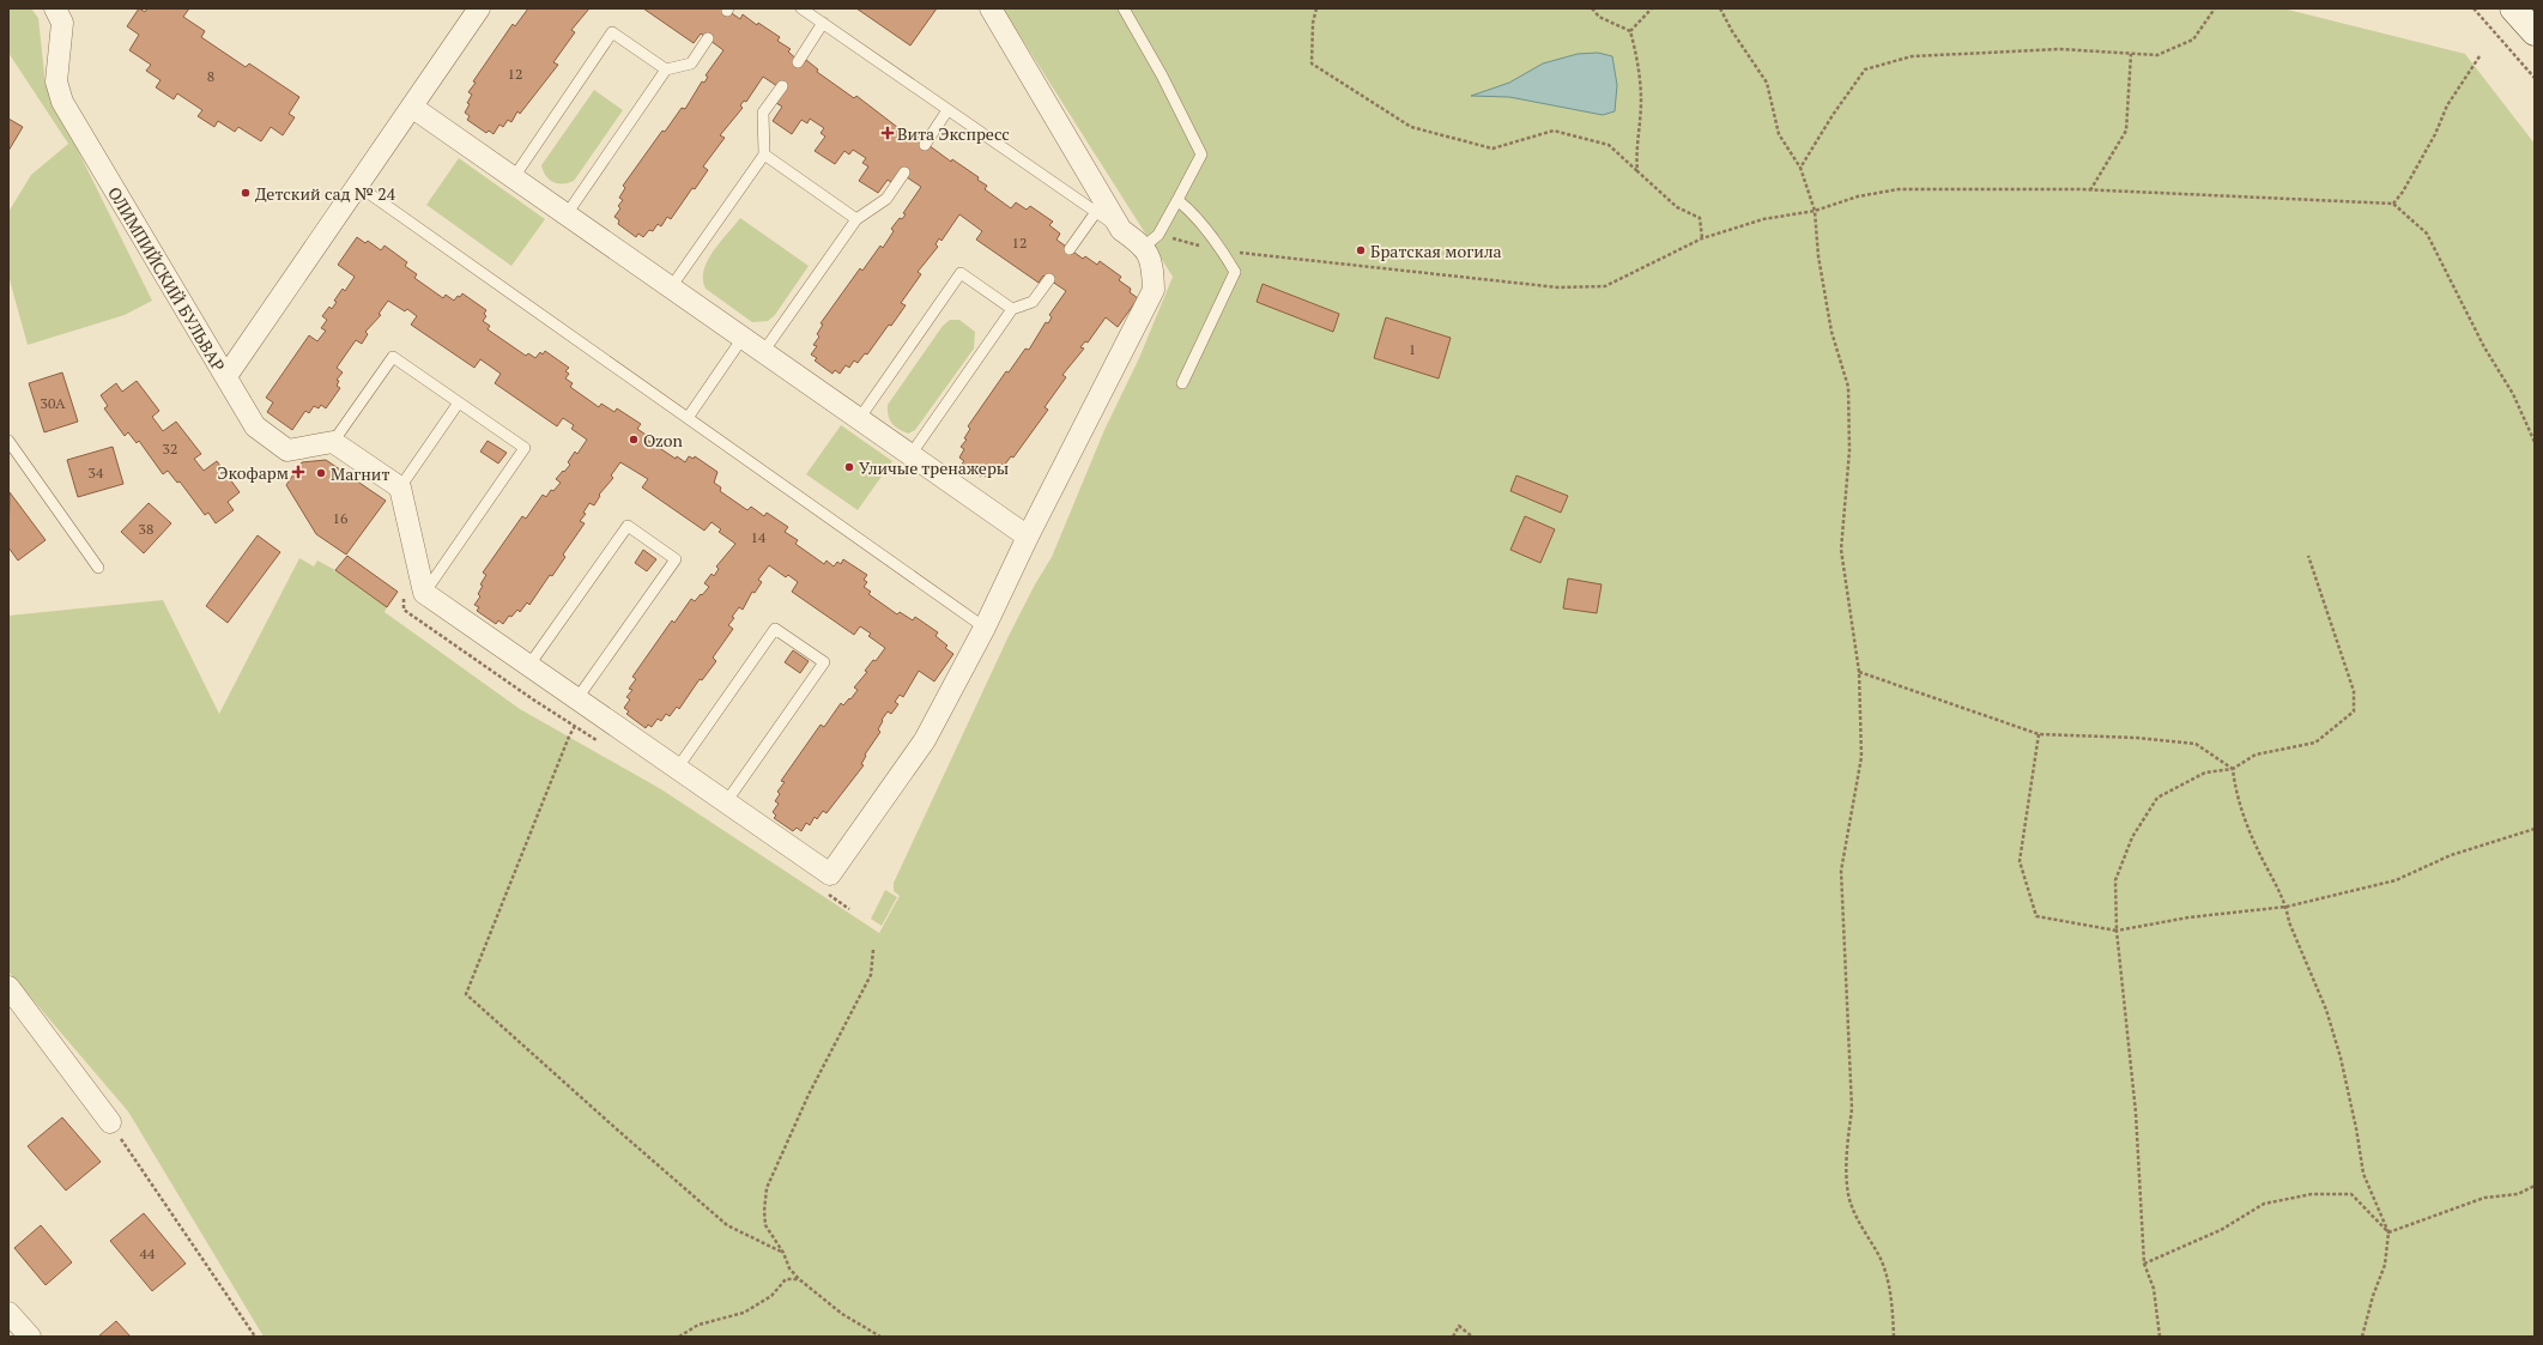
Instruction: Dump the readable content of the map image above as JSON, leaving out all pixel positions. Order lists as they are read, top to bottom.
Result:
{
  "streets": {
    "street": ["ОЛИМПИЙСКИЙ БУЛЬВАР"]
  },
  "places": {
    "health": ["Вита Экспресс", "Экофарм"],
    "other": [
      "Детский сад № 24",
      "Братская могила",
      "Ozon",
      "Уличые тренажеры",
      "Магнит"
    ]
  },
  "house_numbers": [
    "12",
    "8",
    "12",
    "1",
    "30А",
    "32",
    "34",
    "16",
    "38",
    "14",
    "44"
  ]
}
